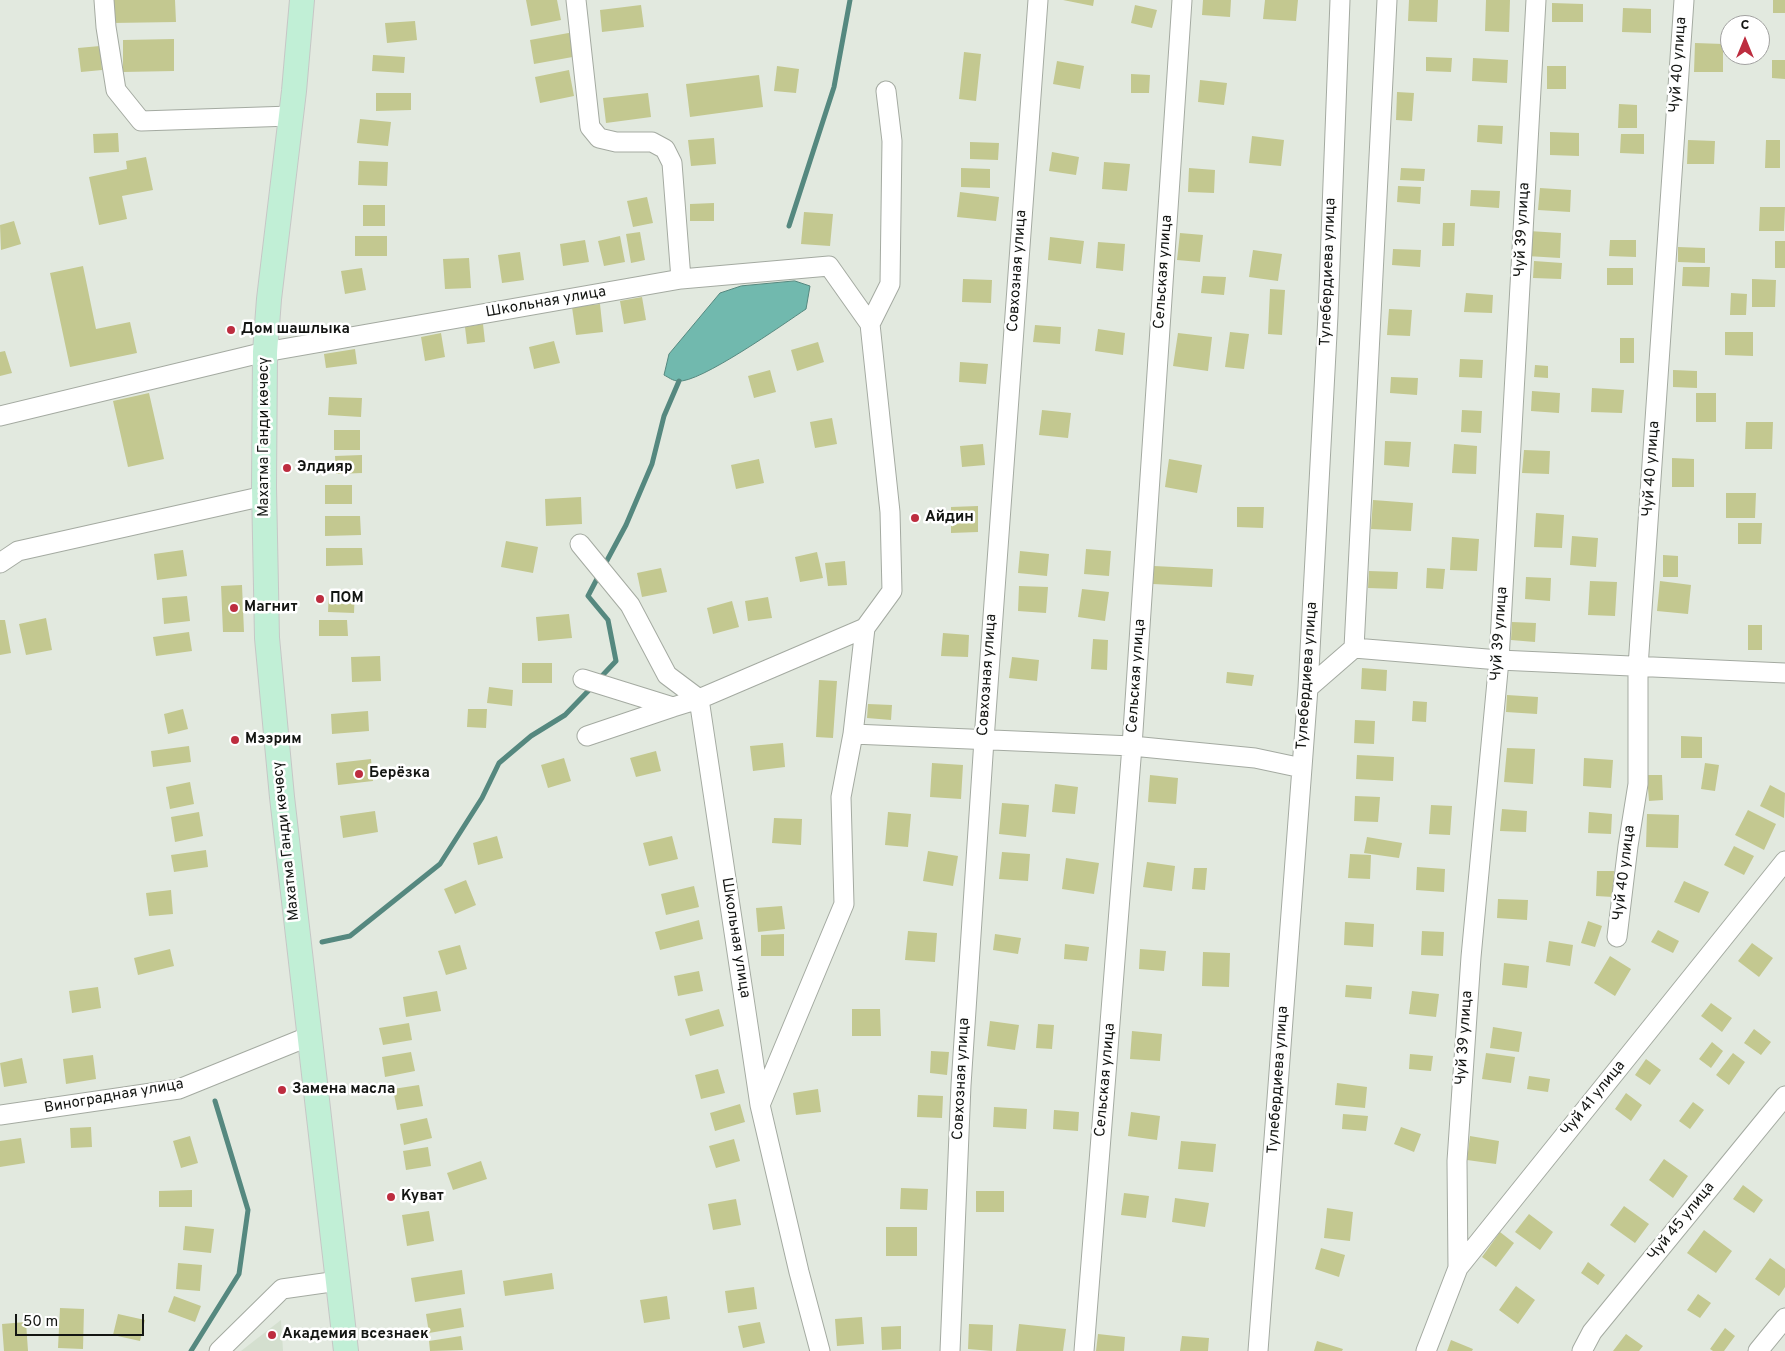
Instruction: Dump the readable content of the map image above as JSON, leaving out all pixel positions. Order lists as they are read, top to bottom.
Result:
{
  "streets": {
    "main road": ["Махатма Ганди көчөсү"],
    "street": [
      "Чуй 40 улица",
      "Чуй 39 улица",
      "Совхозная улица",
      "Сельская улица",
      "Тулебердиева улица",
      "Школьная улица",
      "Виноградная улица",
      "Чуй 41 улица",
      "Чуй 45 улица"
    ]
  },
  "crossings": [
    ["Чуй 39 улица", "Чуй 41 улица"],
    ["Школьная улица", "Махатма Ганди көчөсү"],
    ["Махатма Ганди көчөсү", "Виноградная улица"]
  ],
  "places": [
    "Дом шашлыка",
    "Элдияр",
    "Айдин",
    "ПОМ",
    "Магнит",
    "Мээрим",
    "Берёзка",
    "Замена масла",
    "Куват",
    "Академия всезнаек"
  ],
  "scale_bar": "50 m",
  "north": "top"
}
